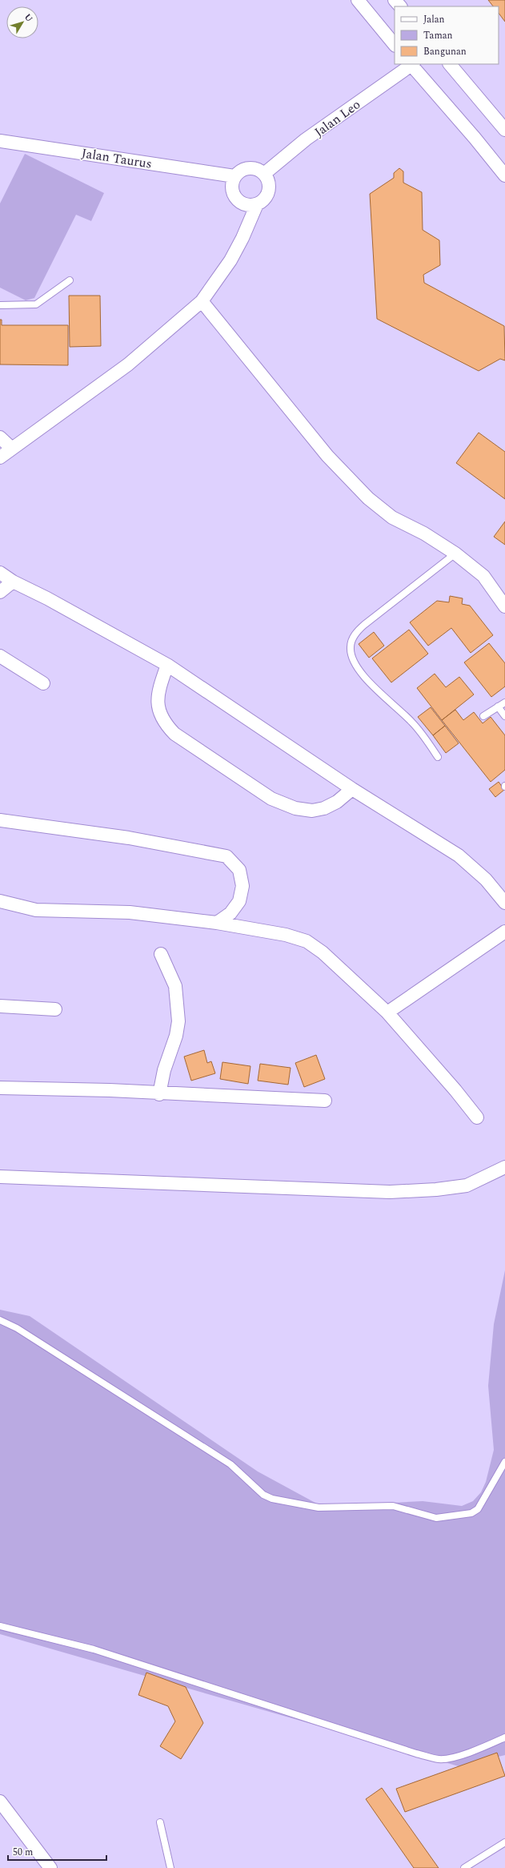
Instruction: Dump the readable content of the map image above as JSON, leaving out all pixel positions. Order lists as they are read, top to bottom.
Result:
{
  "streets": {
    "street": ["Jalan Leo", "Jalan Taurus"]
  },
  "crossings": [
    ["Jalan Leo", "Jalan Taurus"]
  ],
  "legend": ["Jalan", "Taman", "Bangunan"],
  "scale_bar": "50 m",
  "north": "top right"
}
